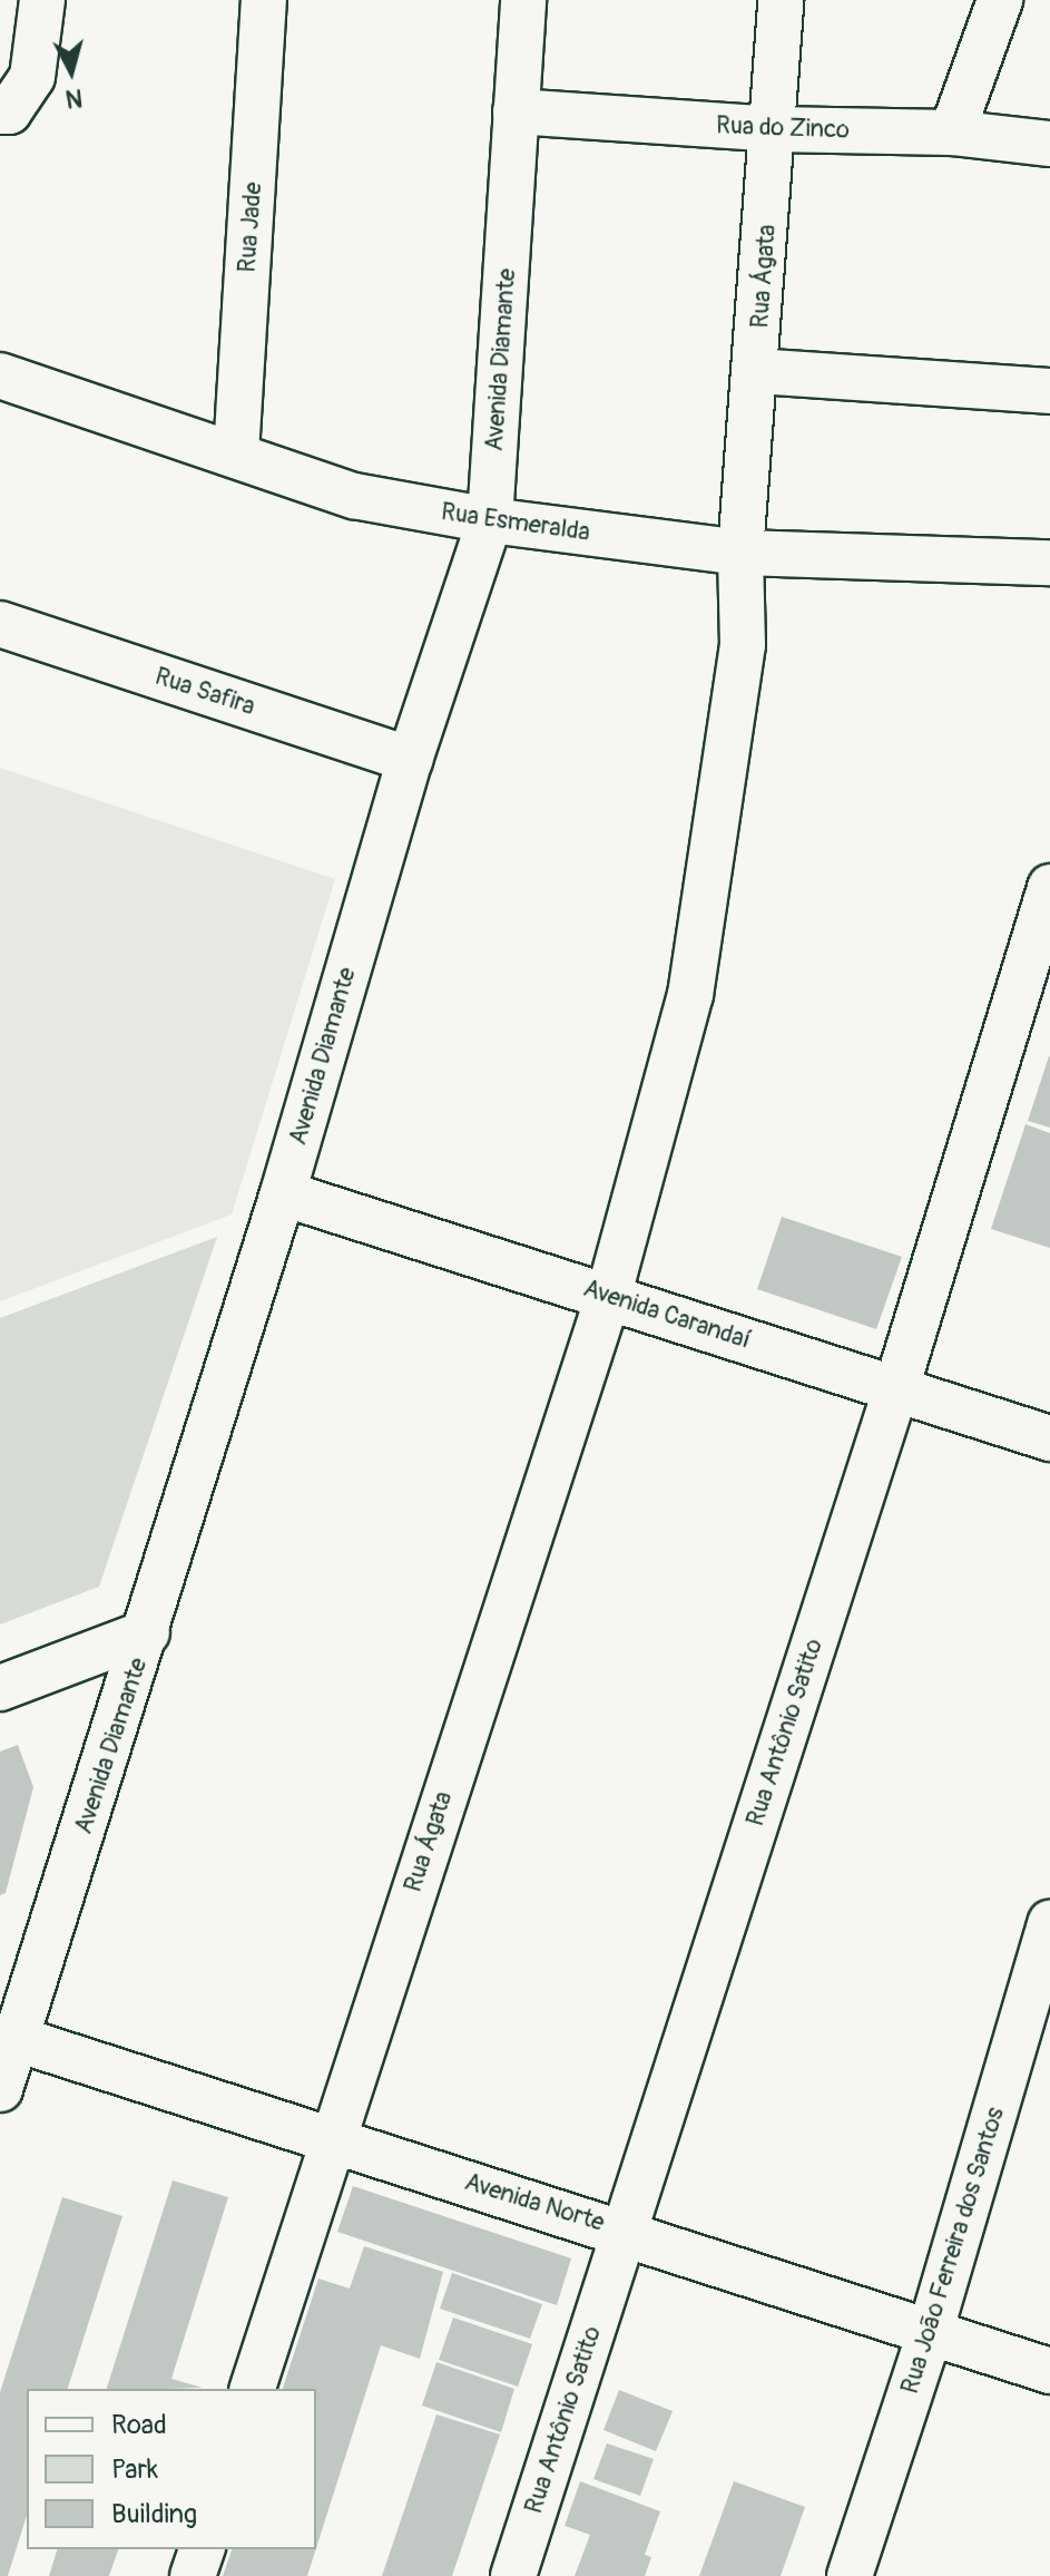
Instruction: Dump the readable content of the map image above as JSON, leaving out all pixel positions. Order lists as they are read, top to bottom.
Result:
{
  "streets": {
    "street": [
      "Rua do Zinco",
      "Rua Jade",
      "Rua Ágata",
      "Avenida Diamante",
      "Rua Esmeralda",
      "Rua Safira",
      "Avenida Carandaí",
      "Rua Antônio Satito",
      "Avenida Norte",
      "Rua João Ferreira dos Santos"
    ]
  },
  "crossings": [
    ["Rua do Zinco", "Rua Ágata"],
    ["Rua do Zinco", "Avenida Diamante"],
    ["Rua Jade", "Rua Esmeralda"],
    ["Rua Ágata", "Rua Esmeralda"],
    ["Rua Ágata", "Avenida Carandaí"],
    ["Rua Ágata", "Avenida Norte"],
    ["Avenida Diamante", "Rua Esmeralda"],
    ["Avenida Diamante", "Rua Safira"],
    ["Avenida Diamante", "Avenida Carandaí"],
    ["Avenida Diamante", "Avenida Norte"],
    ["Avenida Carandaí", "Rua Antônio Satito"],
    ["Rua Antônio Satito", "Avenida Norte"],
    ["Avenida Norte", "Rua João Ferreira dos Santos"]
  ],
  "legend": ["Road", "Park", "Building"],
  "north": "bottom"
}
